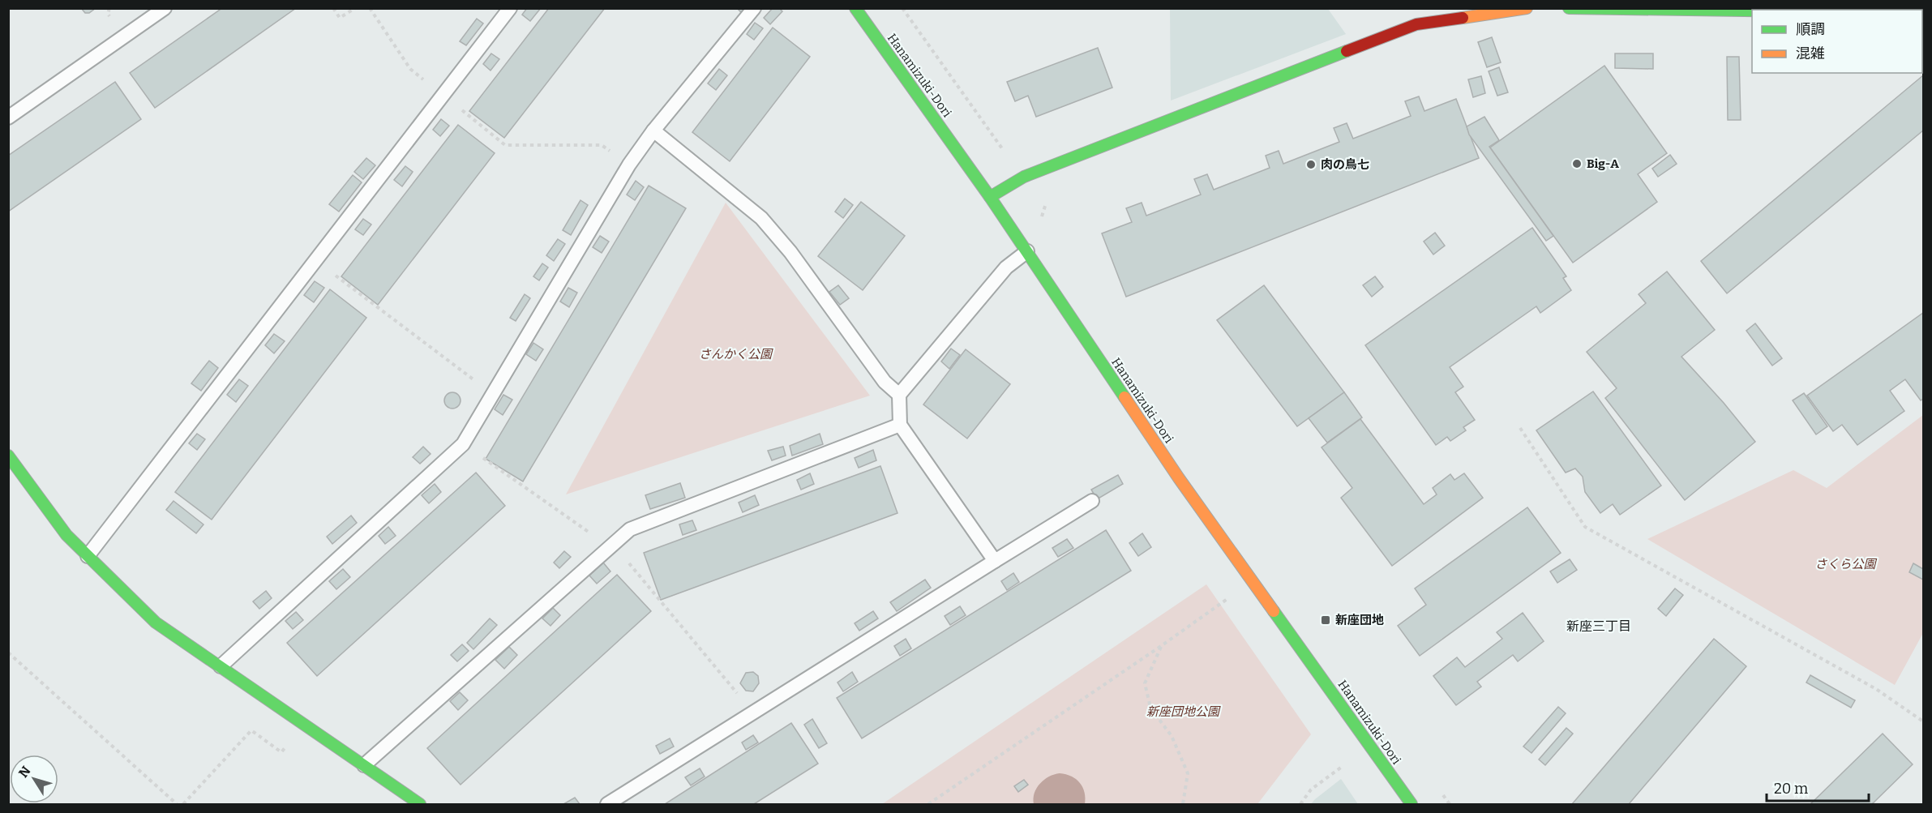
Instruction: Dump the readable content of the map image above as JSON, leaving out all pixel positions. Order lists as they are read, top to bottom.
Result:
{
  "streets": {
    "street": ["Hanamizuki-Dori"]
  },
  "districts": ["新座三丁目"],
  "parks": ["さんかく公園", "さくら公園", "新座団地公園"],
  "places": {
    "other": ["Big-A", "肉の鳥七"],
    "transit": ["新座団地"]
  },
  "legend": ["順調", "混雑"],
  "scale_bar": "20 m",
  "north": "top left"
}
